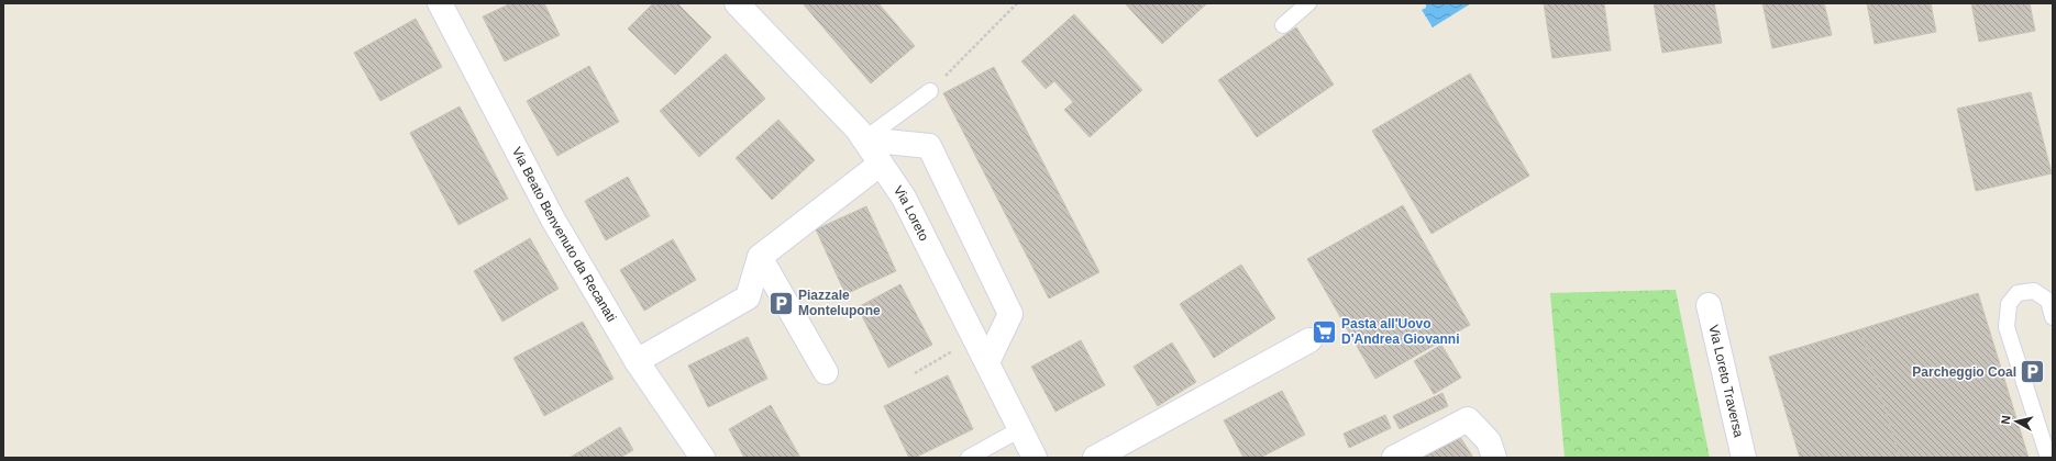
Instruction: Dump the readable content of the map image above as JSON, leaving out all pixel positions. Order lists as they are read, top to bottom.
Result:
{
  "streets": {
    "street": ["Via Loreto", "Via Beato Benvenuto da Recanati", "Via Loreto Traversa"]
  },
  "places": {
    "parking": ["Piazzale Montelupone", "Parcheggio Coal"],
    "supermarket": ["Pasta all'Uovo D'Andrea Giovanni"]
  },
  "north": "left"
}
